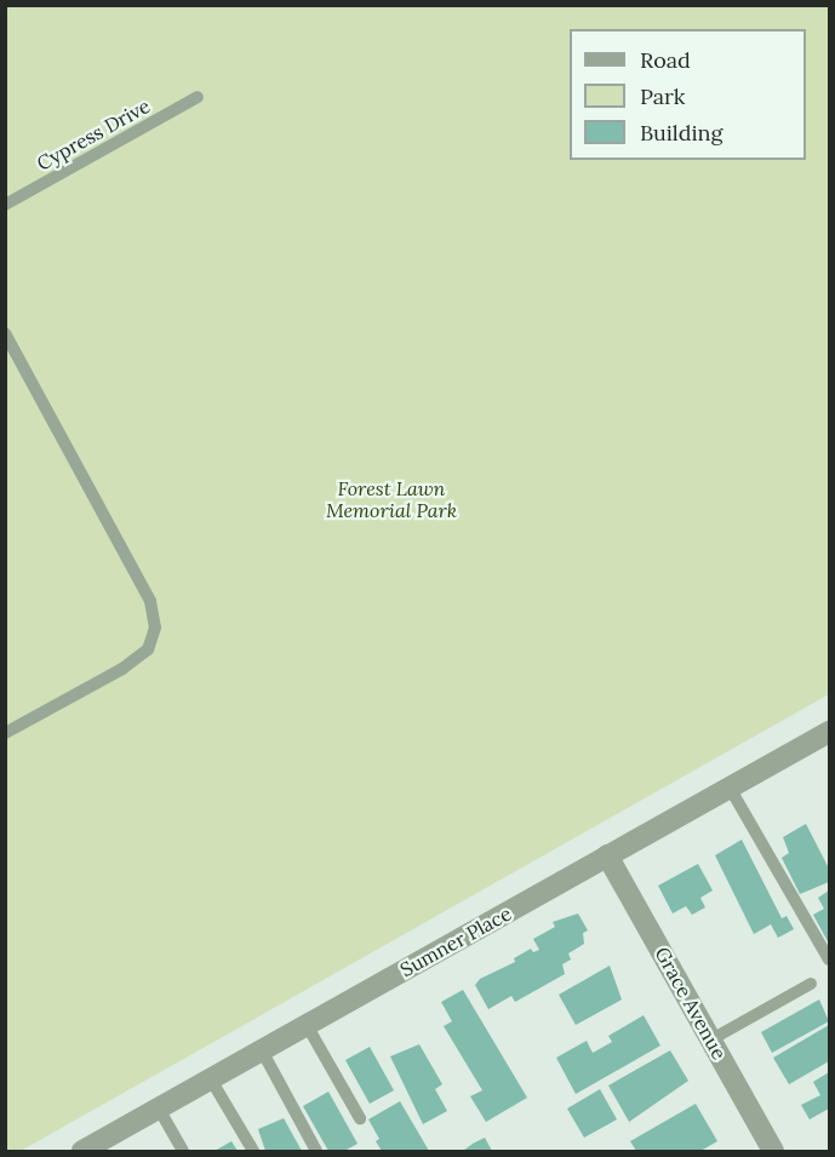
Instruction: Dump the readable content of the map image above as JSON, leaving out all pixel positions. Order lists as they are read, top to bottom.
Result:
{
  "streets": {
    "street": ["Sumner Place", "Grace Avenue"],
    "lane": ["Cypress Drive"]
  },
  "crossings": [
    ["Sumner Place", "Grace Avenue"]
  ],
  "parks": ["Forest Lawn Memorial Park"],
  "legend": ["Road", "Park", "Building"]
}
